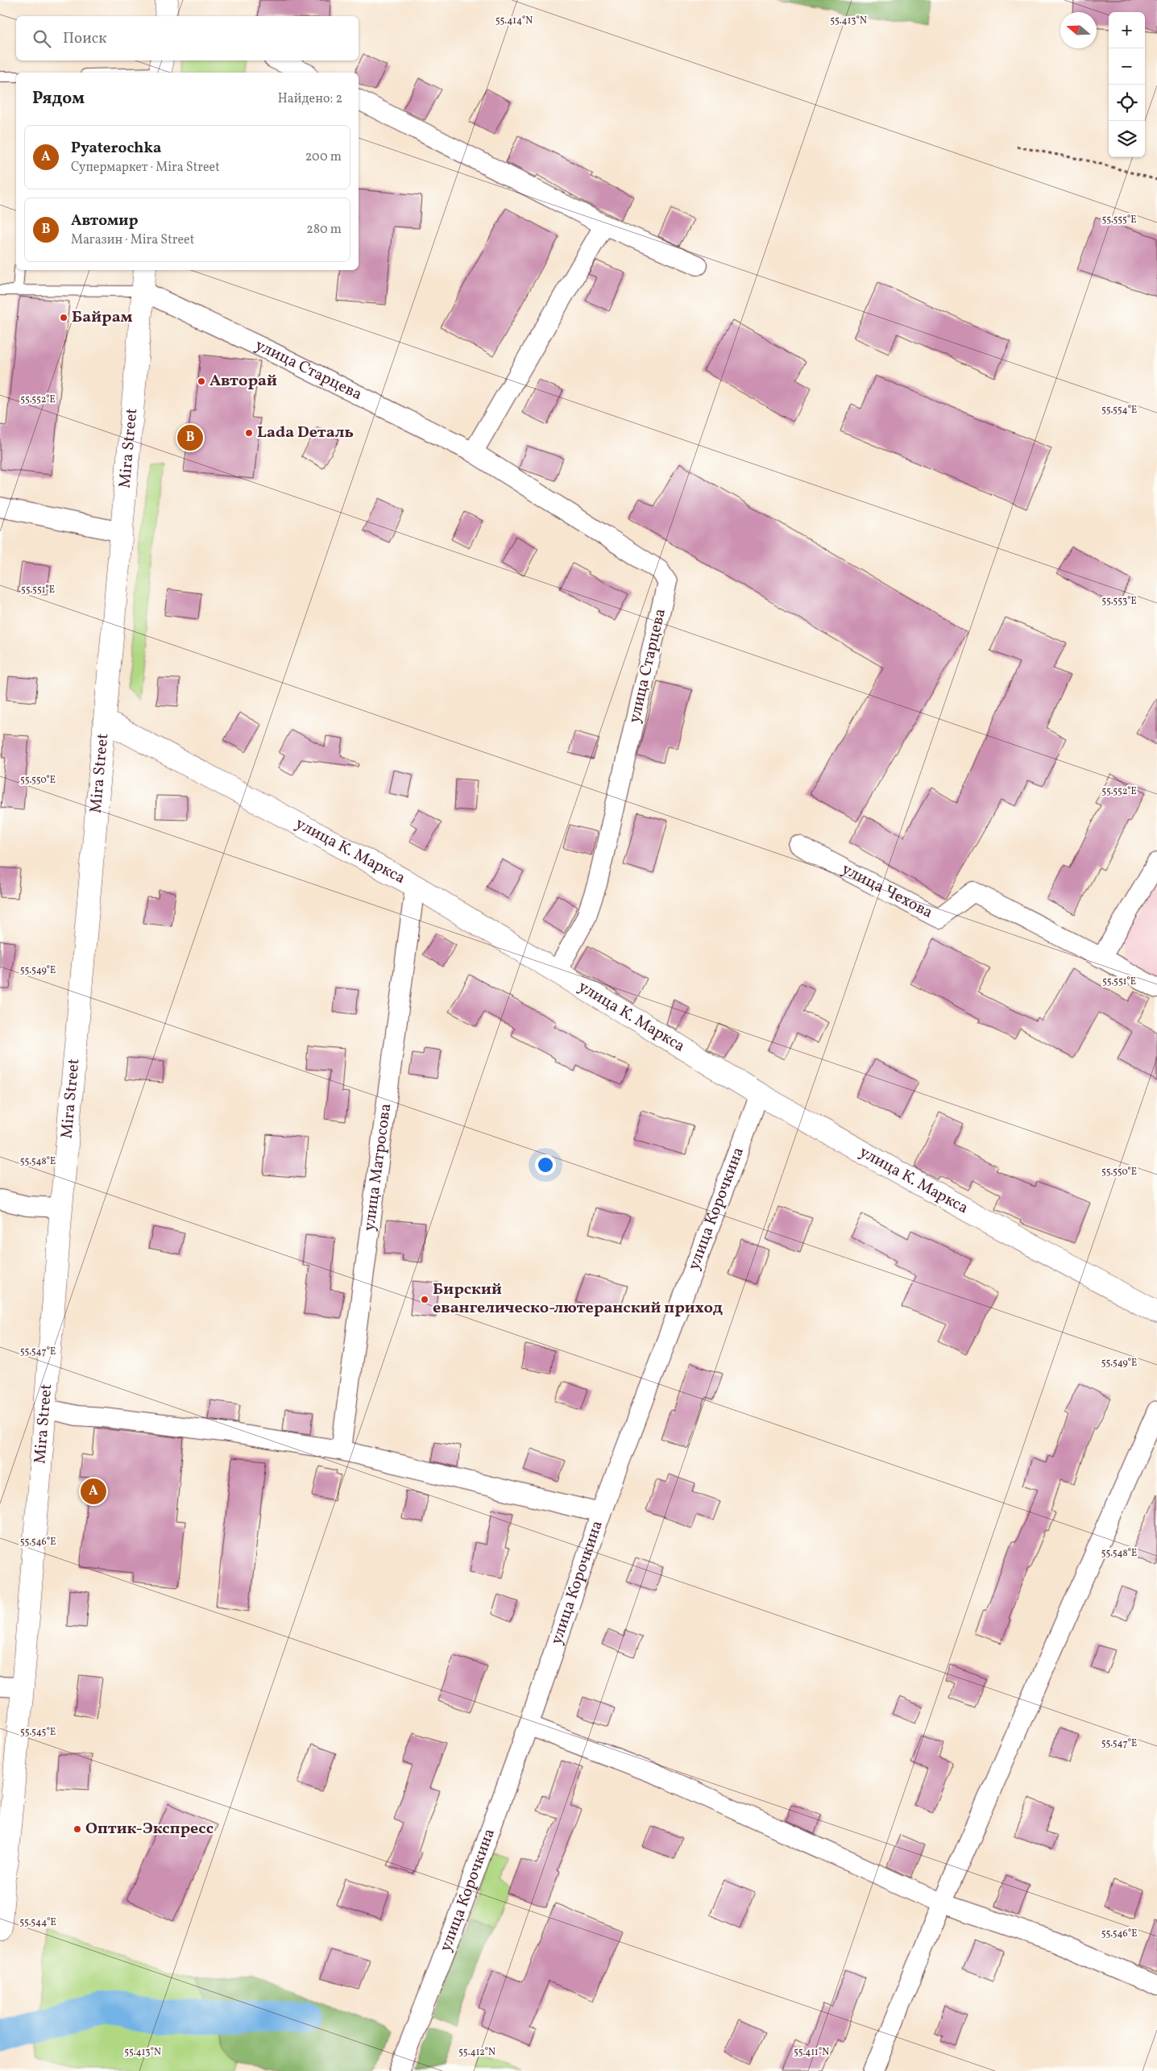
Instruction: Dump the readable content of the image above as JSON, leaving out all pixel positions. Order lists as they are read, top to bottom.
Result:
{
  "streets": {
    "main road": ["Mira Street", "улица К. Маркса"],
    "street": [
      "улица Старцева",
      "улица Чехова",
      "улица Матросова",
      "улица Корочкина"
    ]
  },
  "crossings": [
    ["улица Старцева", "Mira Street"],
    ["улица Старцева", "улица К. Маркса"],
    ["Mira Street", "улица К. Маркса"],
    ["улица К. Маркса", "улица Матросова"],
    ["улица К. Маркса", "улица Корочкина"]
  ],
  "places": [
    "Байрам",
    "Авторай",
    "Lada Dеталь",
    "Бирский евангелическо-лютеранский приход",
    "Оптик-Экспресс"
  ],
  "north": "left",
  "page": {
    "map_buttons": ["+", "−"],
    "search": "Поиск",
    "heading": ["Рядом", "Найдено: 2"],
    "list": [
      {
        "mark": "A",
        "name": "Pyaterochka",
        "note": "Супермаркет · Mira Street",
        "value": "200 m"
      },
      {
        "mark": "B",
        "name": "Автомир",
        "note": "Магазин · Mira Street",
        "value": "280 m"
      }
    ],
    "pins": ["B", "A"]
  },
  "coordinates": [
    "55.414°N",
    "55.413°N",
    "55.555°E",
    "55.552°E",
    "55.554°E",
    "55.551°E",
    "55.553°E",
    "55.550°E",
    "55.549°E",
    "55.548°E",
    "55.547°E",
    "55.546°E",
    "55.545°E",
    "55.544°E",
    "55.412°N",
    "55.411°N"
  ]
}
